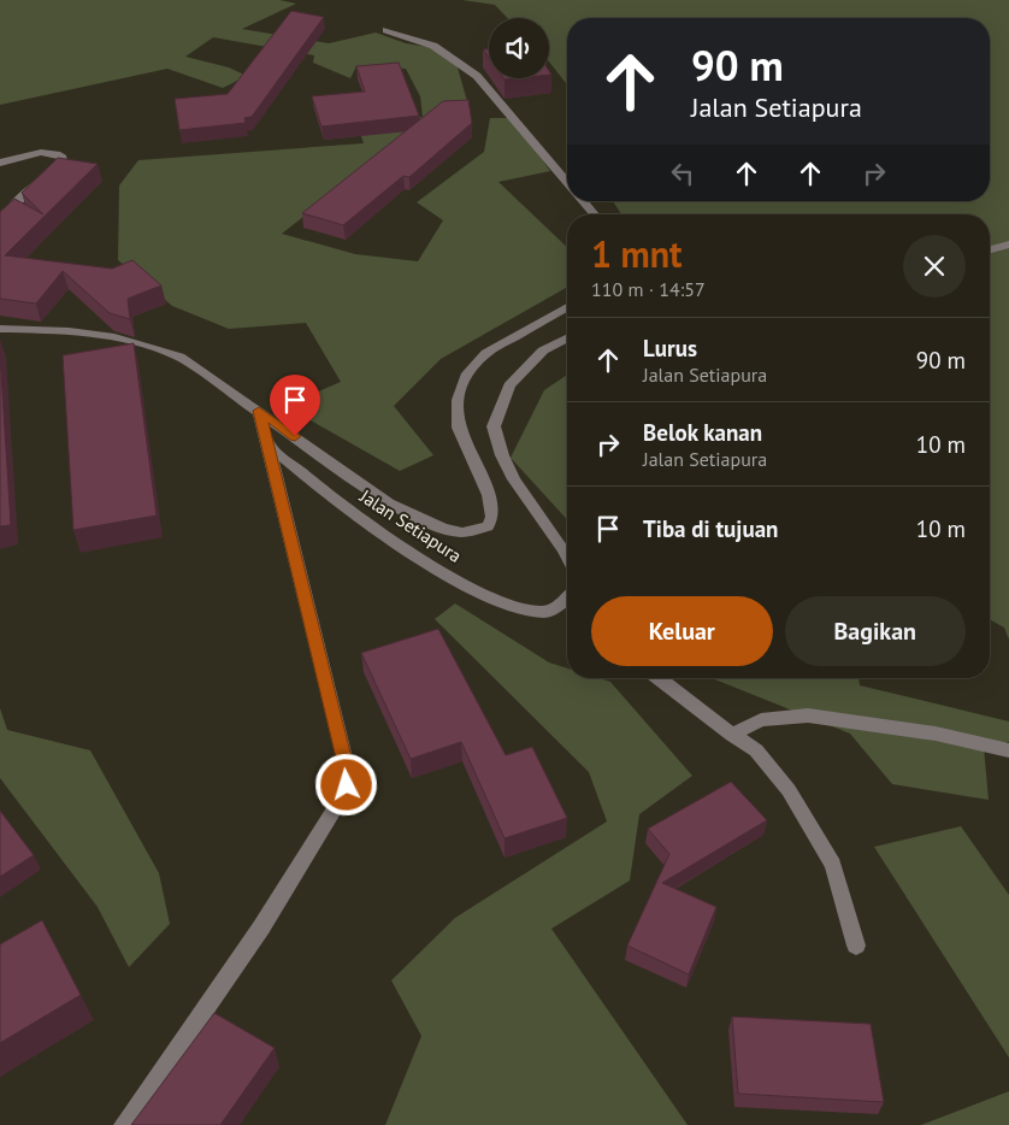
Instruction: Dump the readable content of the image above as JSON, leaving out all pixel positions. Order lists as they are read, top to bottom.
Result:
{
  "streets": {
    "street": ["Jalan Setiapura"]
  },
  "page": {
    "turn": ["90 m", "Jalan Setiapura"],
    "heading": ["1 mnt", "110 m · 14:57"],
    "list": [
      {
        "name": "Lurus",
        "note": "Jalan Setiapura",
        "value": "90 m"
      },
      {
        "name": "Belok kanan",
        "note": "Jalan Setiapura",
        "value": "10 m"
      },
      {
        "name": "Tiba di tujuan",
        "value": "10 m"
      }
    ],
    "buttons": ["Keluar", "Bagikan"]
  }
}
